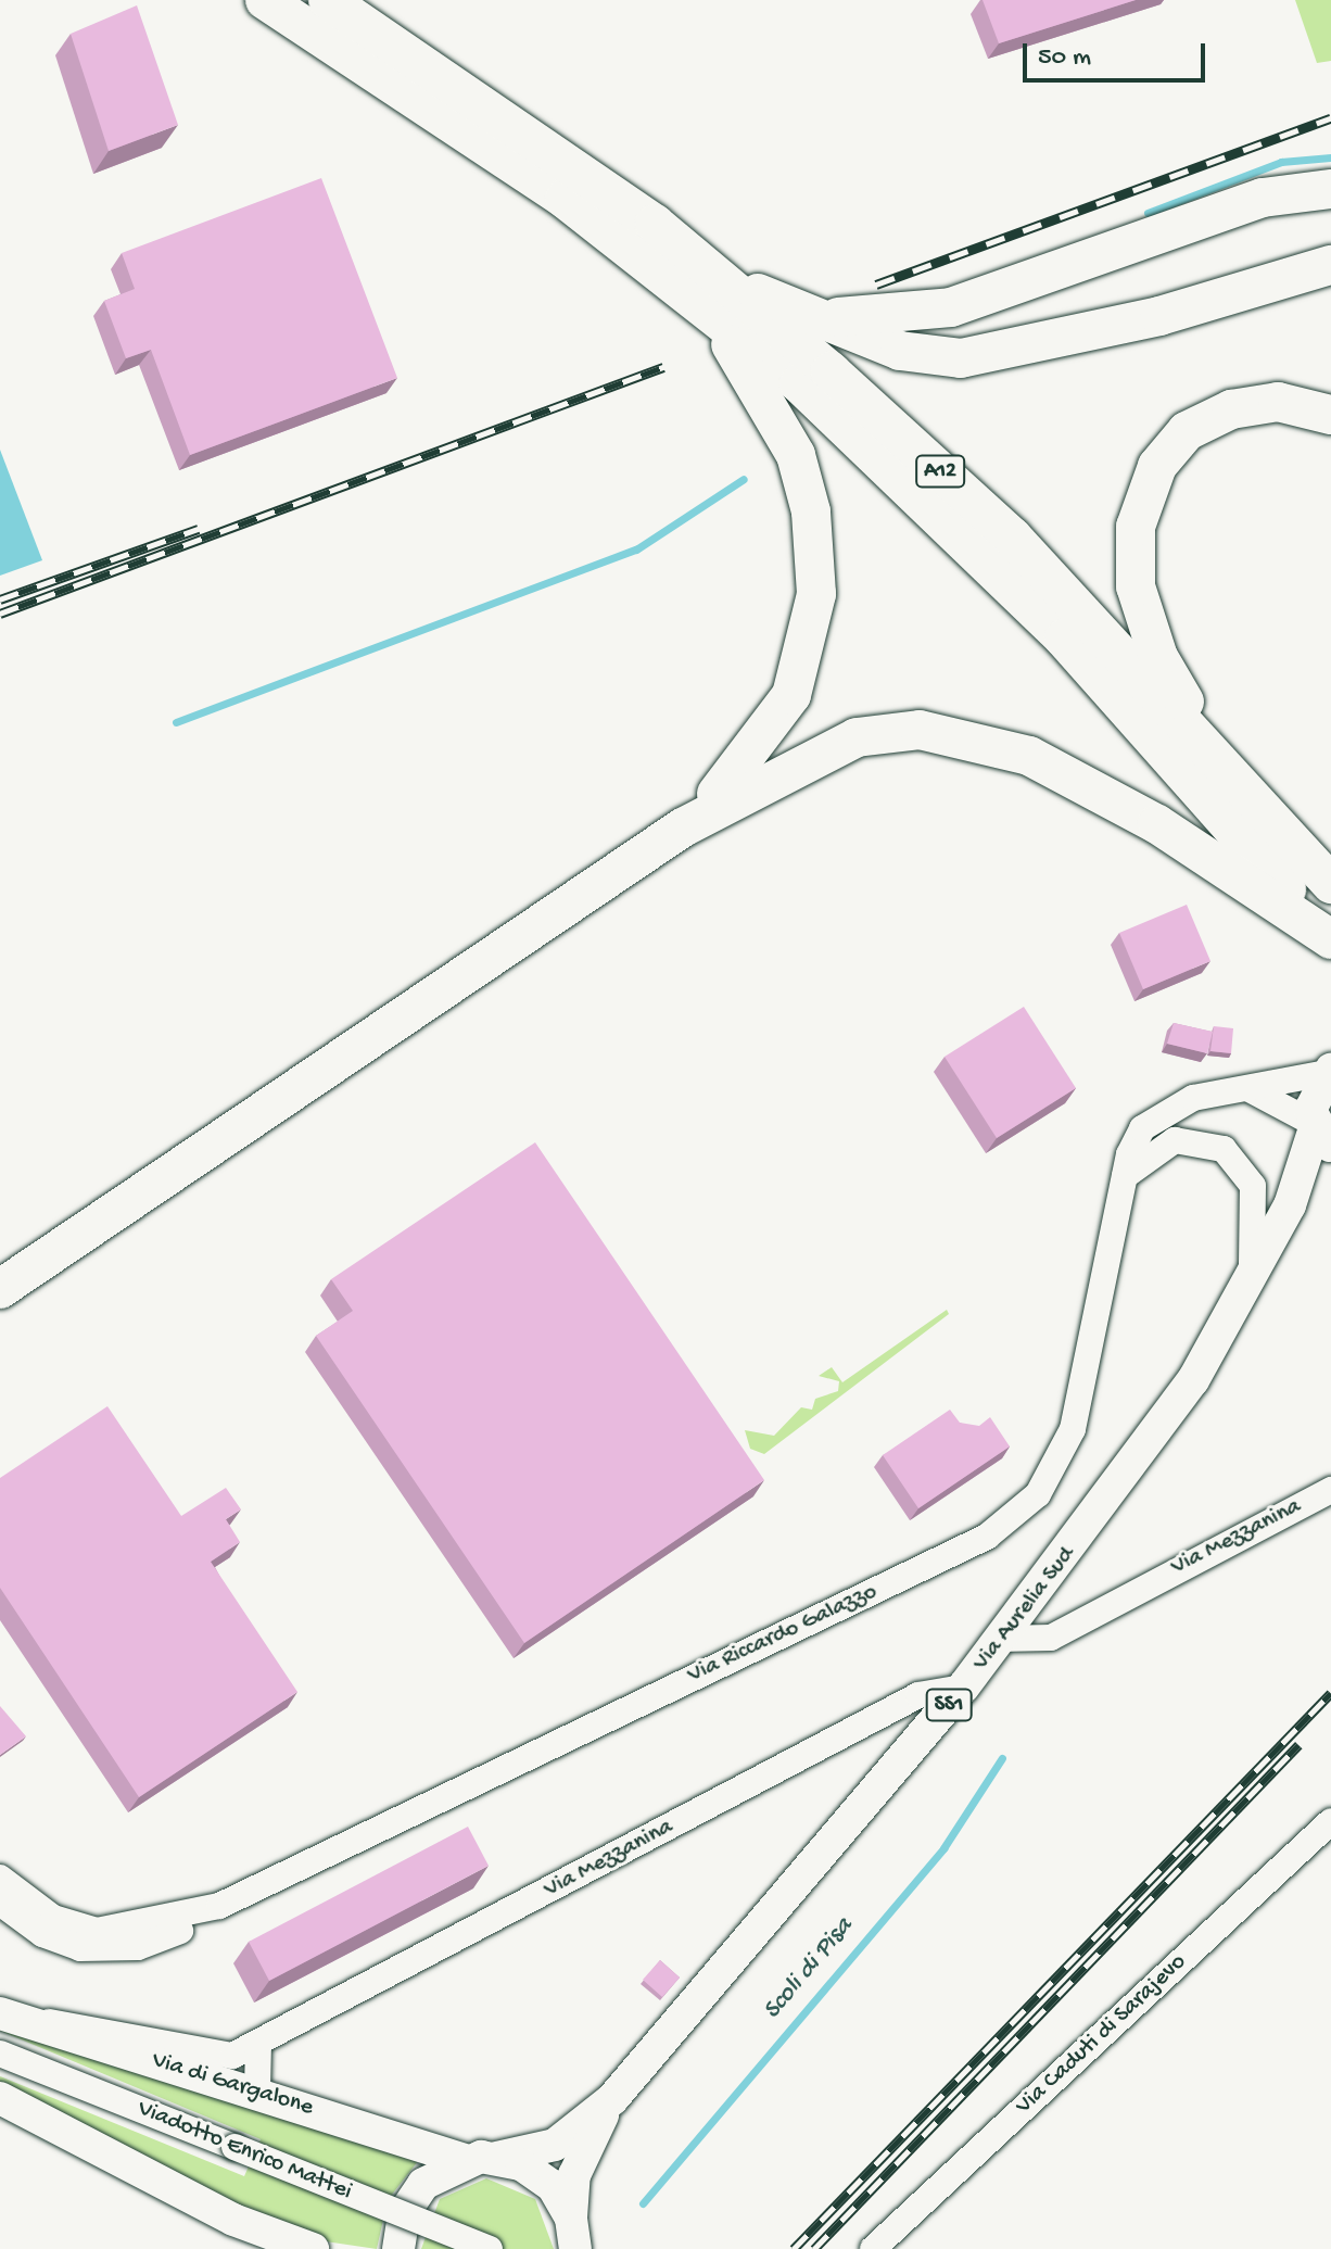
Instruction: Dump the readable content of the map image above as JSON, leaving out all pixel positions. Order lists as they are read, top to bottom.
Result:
{
  "streets": {
    "highway": ["A12"],
    "main road": ["Via Aurelia Sud", "SS1", "Via di Gargalone"],
    "street": [
      "Via Mezzanina",
      "Via Riccardo Galazzo",
      "Via Caduti di Sarajevo",
      "Viadotto Enrico Mattei"
    ]
  },
  "crossings": [
    ["Via Mezzanina", "Via Aurelia Sud"],
    ["Via Mezzanina", "Via di Gargalone"],
    ["Via Aurelia Sud", "SS1"],
    ["Via Aurelia Sud", "Via di Gargalone"],
    ["Via Riccardo Galazzo", "SS1"]
  ],
  "water": ["Scoli di Pisa"],
  "scale_bar": "50 m"
}
